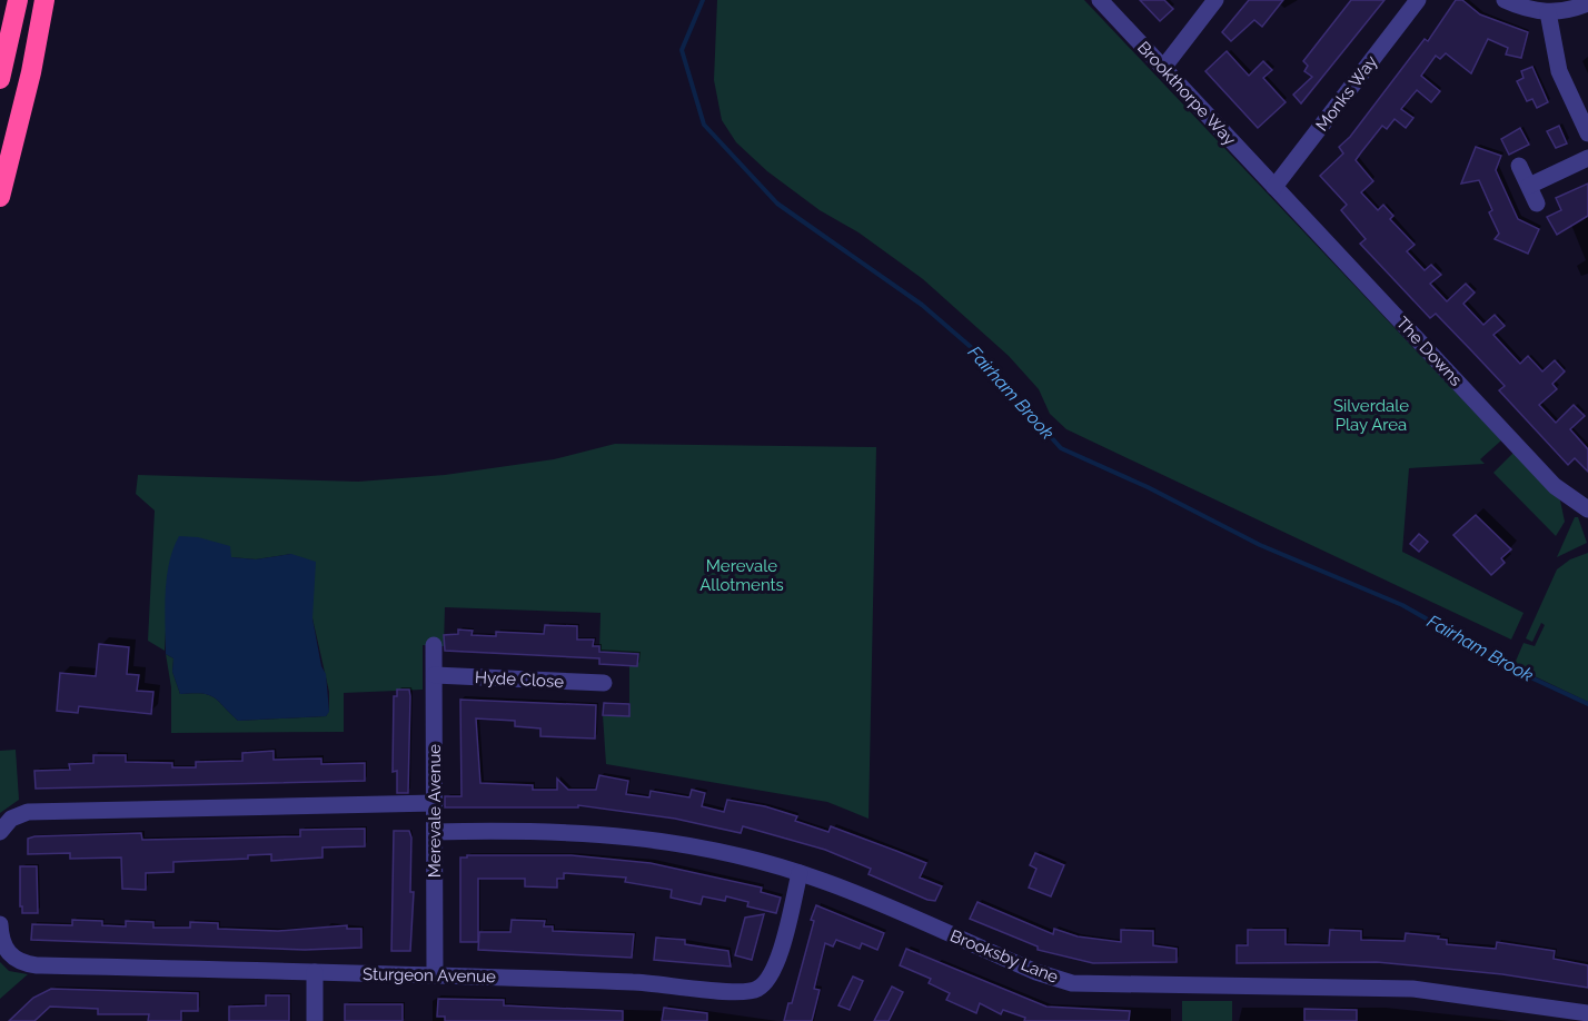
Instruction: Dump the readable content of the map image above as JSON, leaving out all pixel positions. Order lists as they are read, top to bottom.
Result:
{
  "streets": {
    "street": [
      "Brookthorpe Way",
      "Monks Way",
      "The Downs",
      "Hyde Close",
      "Merevale Avenue",
      "Brooksby Lane",
      "Sturgeon Avenue"
    ]
  },
  "crossings": [
    ["Brookthorpe Way", "Monks Way"],
    ["Brookthorpe Way", "The Downs"],
    ["Monks Way", "The Downs"],
    ["Hyde Close", "Merevale Avenue"],
    ["Merevale Avenue", "Brooksby Lane"],
    ["Merevale Avenue", "Sturgeon Avenue"],
    ["Brooksby Lane", "Sturgeon Avenue"]
  ],
  "water": ["Fairham Brook"],
  "parks": ["Silverdale Play Area", "Merevale Allotments"]
}
